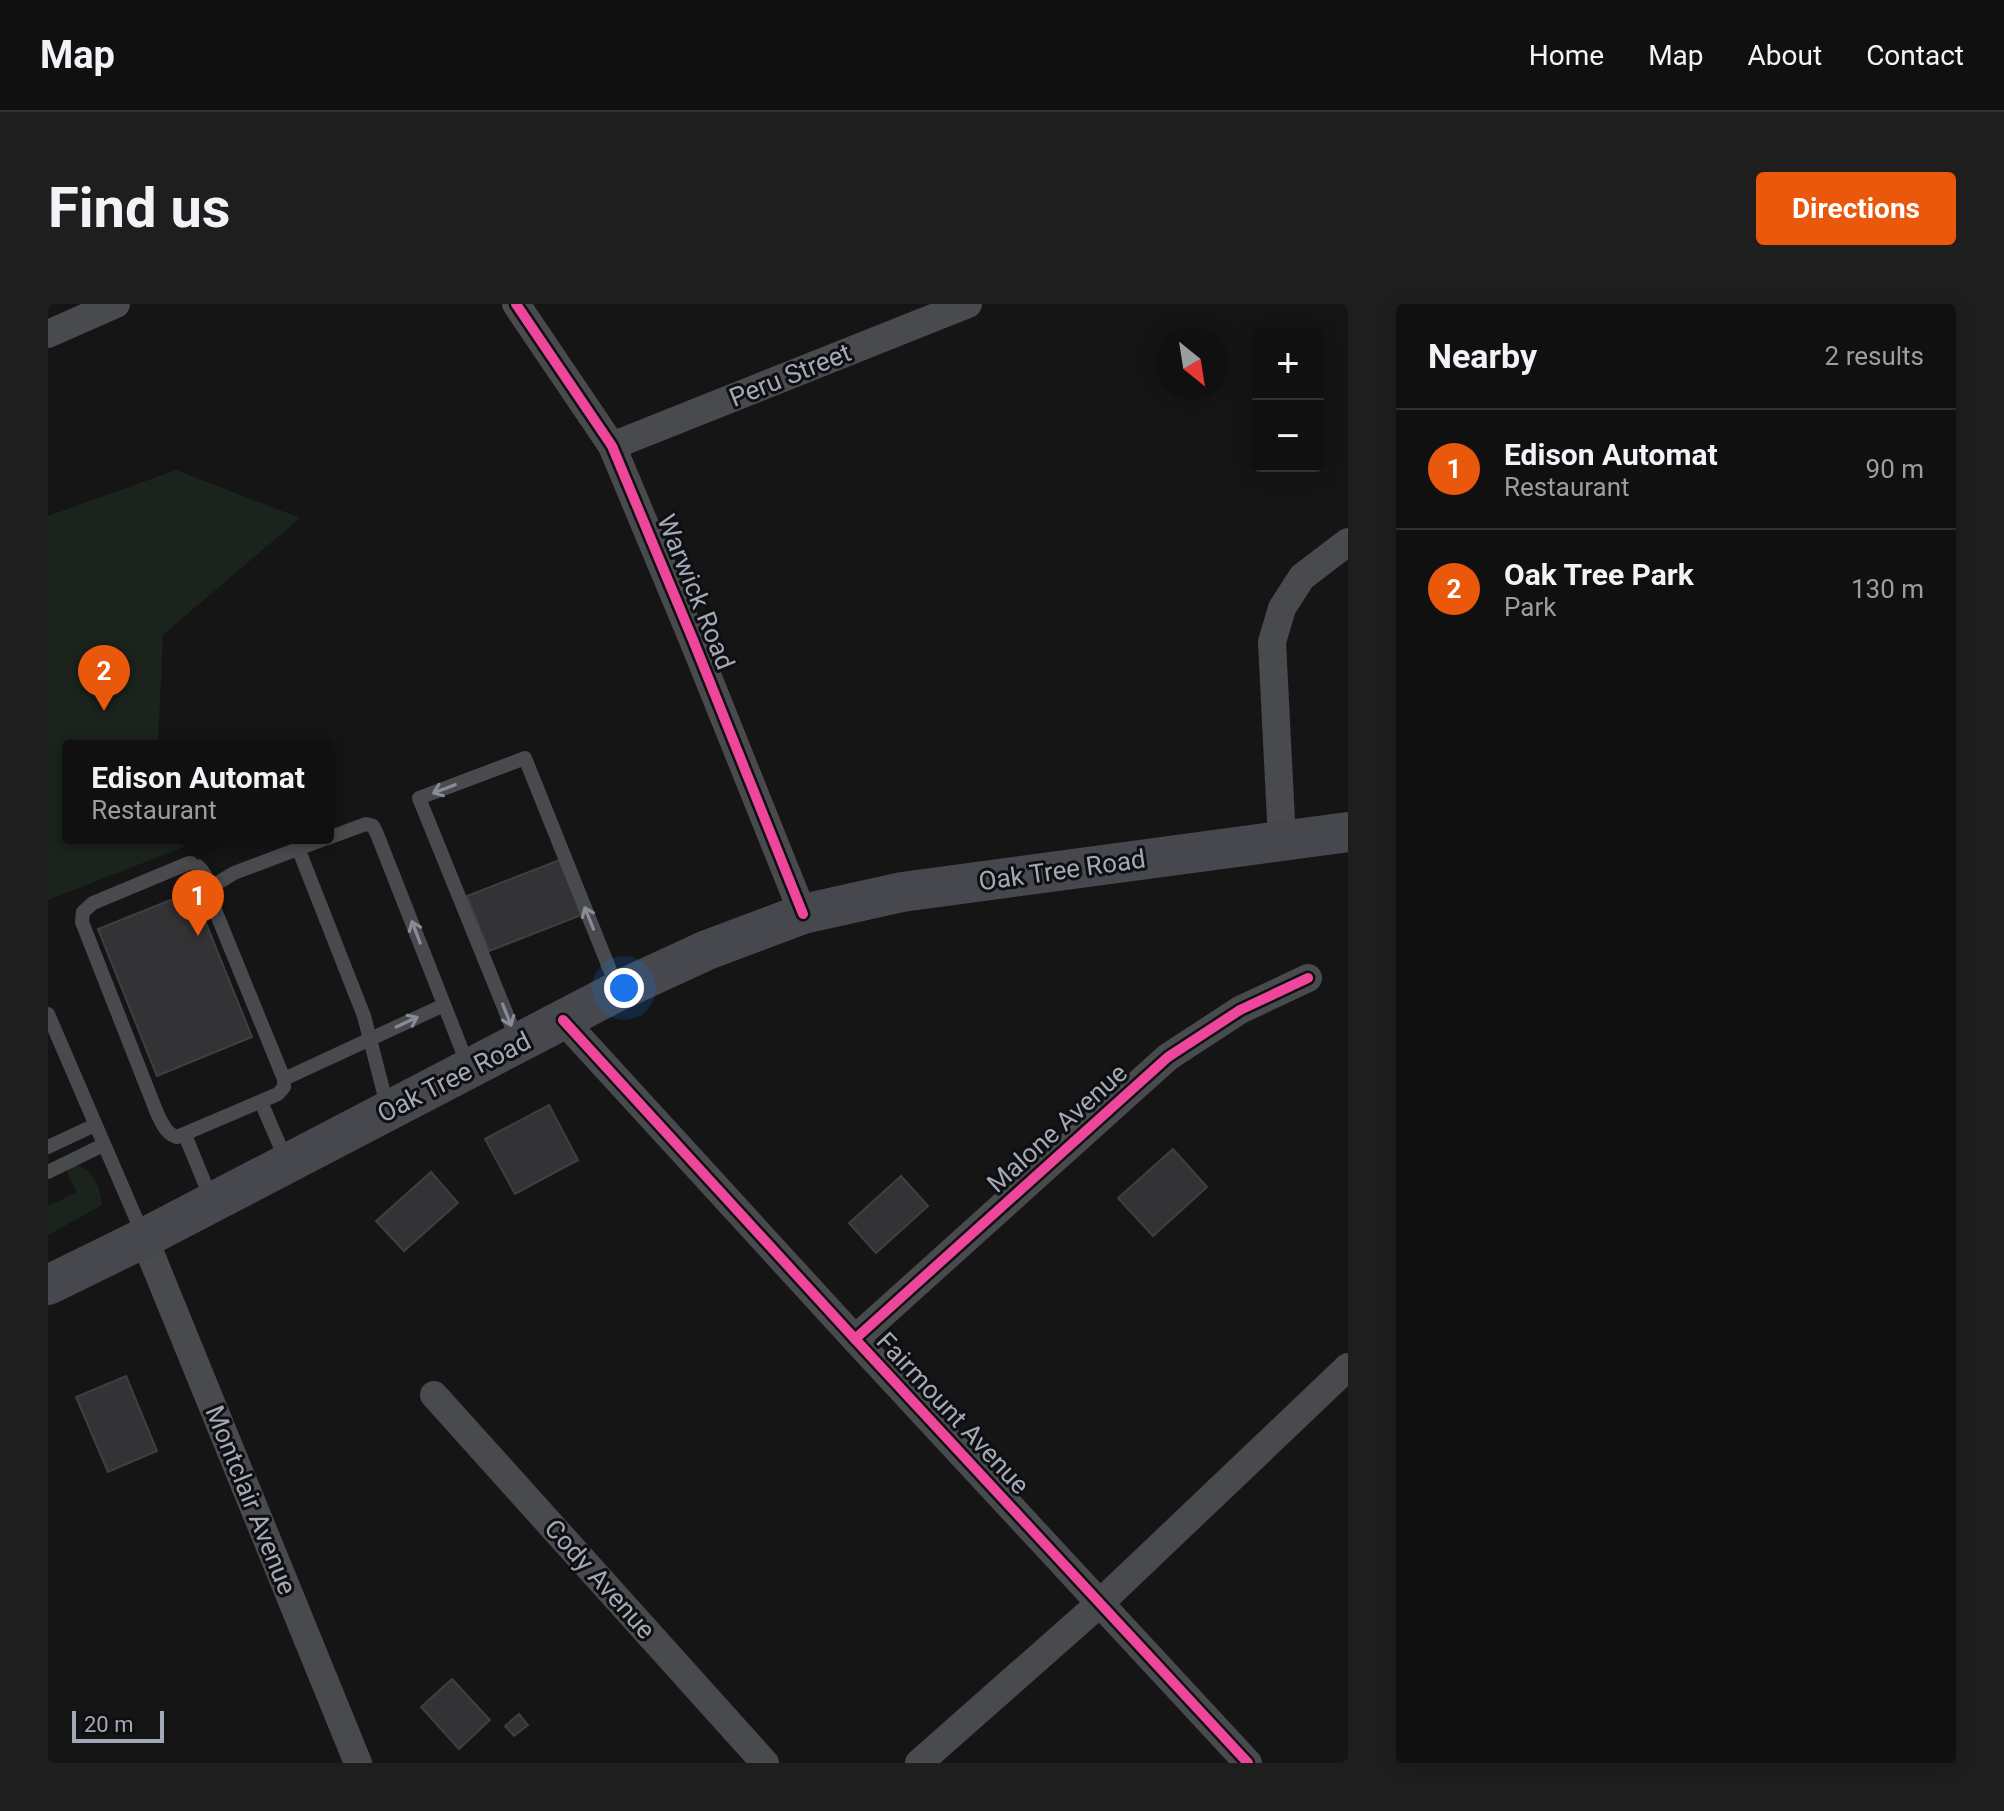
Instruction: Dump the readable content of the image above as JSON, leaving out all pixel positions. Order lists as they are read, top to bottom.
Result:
{
  "streets": {
    "main road": ["Oak Tree Road"],
    "street": [
      "Peru Street",
      "Warwick Road",
      "Malone Avenue",
      "Fairmount Avenue",
      "Montclair Avenue",
      "Cody Avenue"
    ]
  },
  "crossings": [
    ["Peru Street", "Warwick Road"],
    ["Warwick Road", "Oak Tree Road"],
    ["Oak Tree Road", "Fairmount Avenue"],
    ["Oak Tree Road", "Montclair Avenue"],
    ["Malone Avenue", "Fairmount Avenue"]
  ],
  "scale_bar": "20 m",
  "north": "bottom right",
  "page": {
    "header": "Map",
    "nav": [
      "Home",
      "Map",
      "About",
      "Contact"
    ],
    "buttons": "Directions",
    "title": "Find us",
    "heading": ["Nearby", "2 results"],
    "map_buttons": ["+", "−"],
    "list": [
      {
        "mark": "1",
        "name": "Edison Automat",
        "note": "Restaurant",
        "value": "90 m"
      },
      {
        "mark": "2",
        "name": "Oak Tree Park",
        "note": "Park",
        "value": "130 m"
      }
    ],
    "pins": ["2", "1"],
    "popup": ["Edison Automat", "Restaurant"],
    "scale": "20 m"
  }
}
